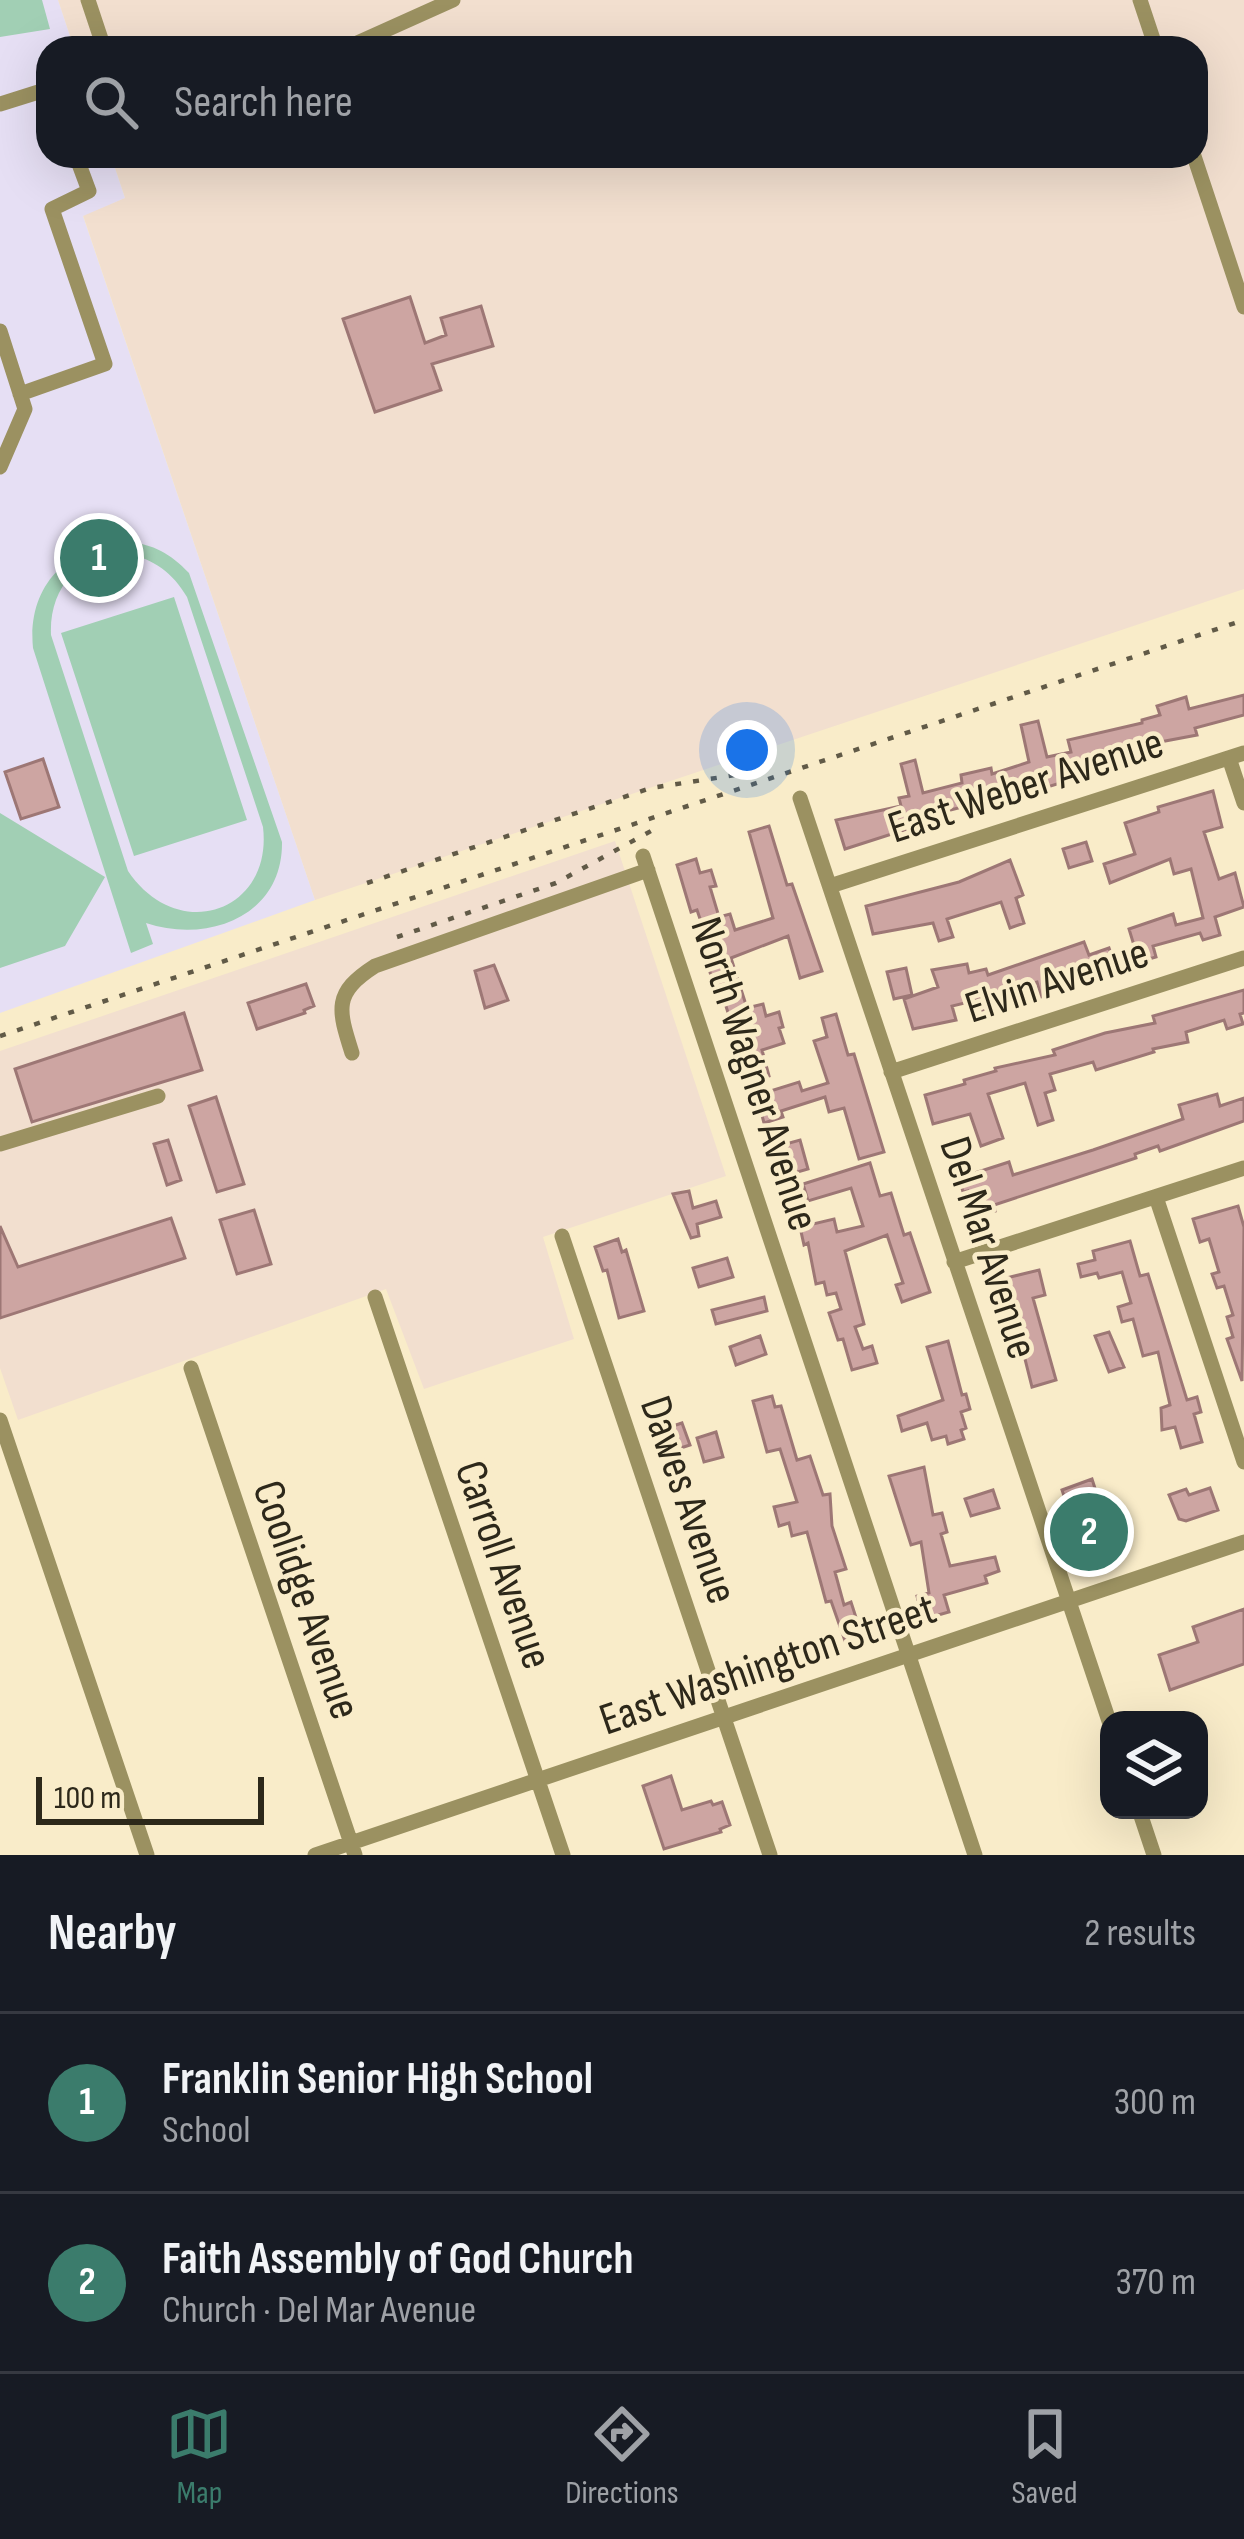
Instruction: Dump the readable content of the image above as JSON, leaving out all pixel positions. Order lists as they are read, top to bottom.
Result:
{
  "streets": {
    "street": [
      "East Weber Avenue",
      "Elvin Avenue",
      "North Wagner Avenue",
      "Del Mar Avenue",
      "Dawes Avenue",
      "Carroll Avenue",
      "Coolidge Avenue",
      "East Washington Street"
    ]
  },
  "crossings": [
    ["East Weber Avenue", "Del Mar Avenue"],
    ["Elvin Avenue", "Del Mar Avenue"],
    ["North Wagner Avenue", "East Washington Street"],
    ["Del Mar Avenue", "East Washington Street"],
    ["Dawes Avenue", "East Washington Street"],
    ["Carroll Avenue", "East Washington Street"],
    ["Coolidge Avenue", "East Washington Street"]
  ],
  "scale_bar": "100 m",
  "page": {
    "search": "Search here",
    "pins": ["1", "2"],
    "scale": "100 m",
    "heading": ["Nearby", "2 results"],
    "list": [
      {
        "mark": "1",
        "name": "Franklin Senior High School",
        "note": "School",
        "value": "300 m"
      },
      {
        "mark": "2",
        "name": "Faith Assembly of God Church",
        "note": "Church · Del Mar Avenue",
        "value": "370 m"
      }
    ],
    "nav": ["Map", "Directions", "Saved"]
  }
}
